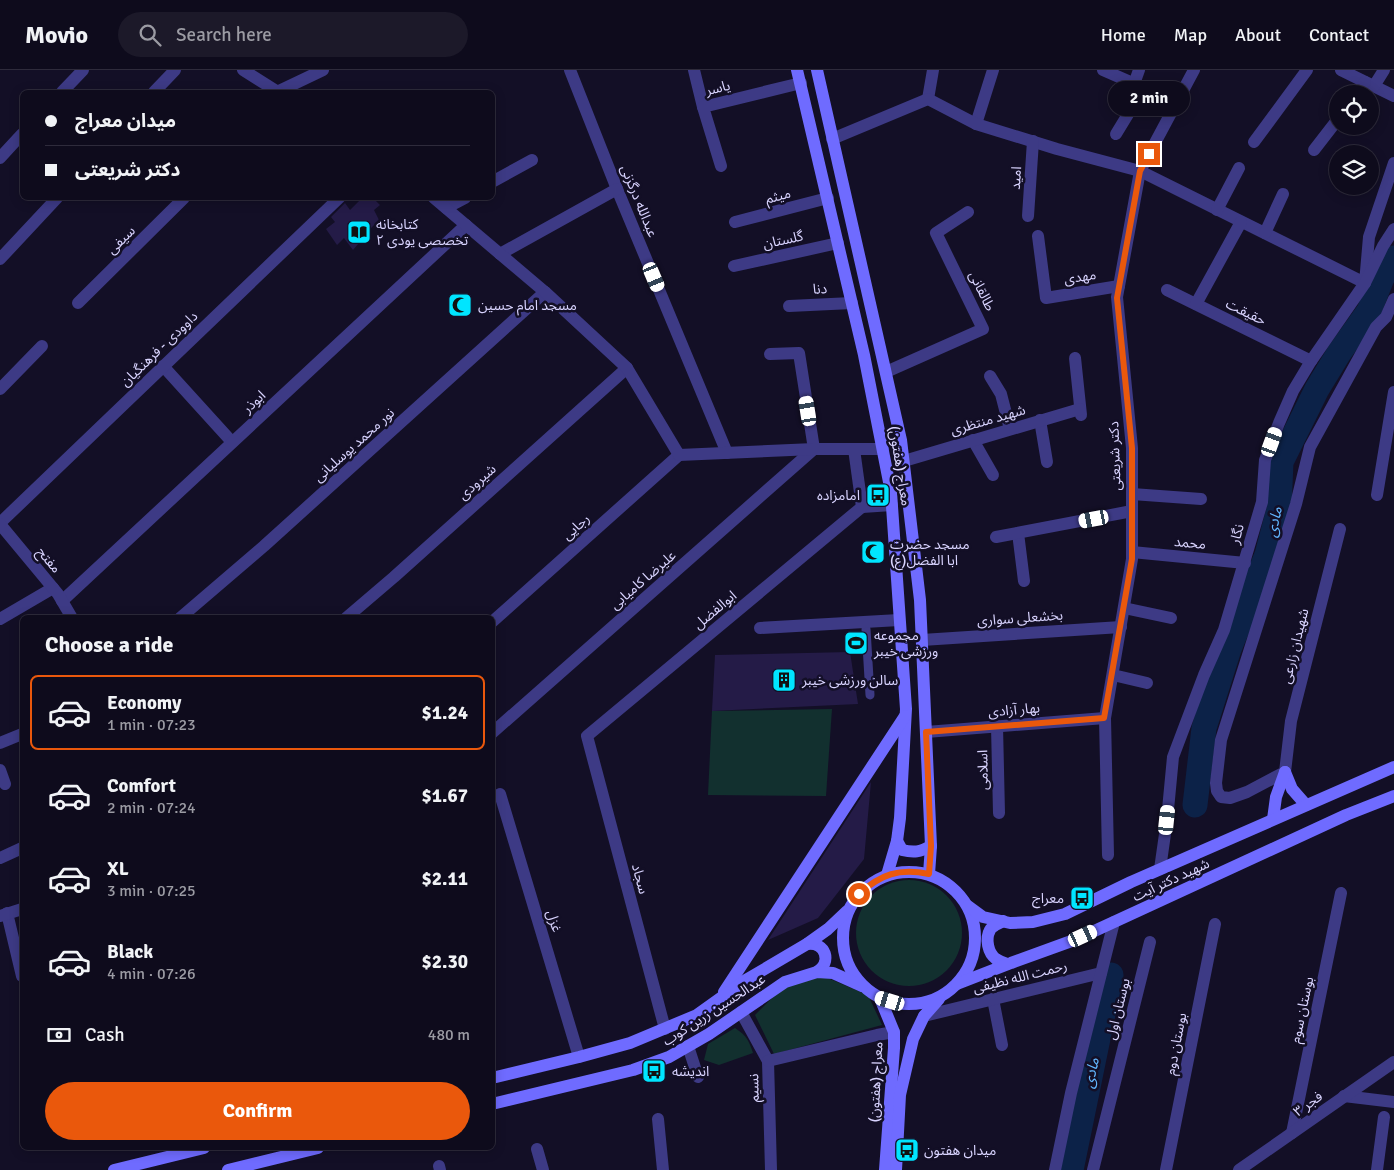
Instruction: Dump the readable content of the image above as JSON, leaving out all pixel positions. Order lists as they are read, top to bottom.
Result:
{
  "streets": {
    "main road": ["معراج (هفتون)", "شهید دکتر آیت", "عبدالحسین زرین کوب"],
    "street": [
      "یاسر",
      "امید",
      "میثم",
      "عبدالله درگزنی",
      "سیفی",
      "گلستان",
      "مهدی",
      "دنا",
      "طالقانی",
      "حقیقت",
      "داوودی - فرهنگیان",
      "ابوذر",
      "شهید منتظری",
      "نور محمد یوسلیانی",
      "دکتر شریعتی",
      "شیرودی",
      "رجایی",
      "نگار",
      "محمد",
      "مفتح",
      "علیرضا کامیابی",
      "ابوالفضل",
      "بخشعلی سواری",
      "شهیدان زارعی",
      "بهار آزادی",
      "اسلامی",
      "سجاد",
      "غزل",
      "رحمت الله نظیفی",
      "بوستان اول",
      "بوستان سوم",
      "بوستان دوم",
      "نسیم",
      "فجر ۳"
    ]
  },
  "crossings": [
    ["یاسر", "معراج (هفتون)"],
    ["میثم", "معراج (هفتون)"],
    ["گلستان", "معراج (هفتون)"],
    ["مهدی", "دکتر شریعتی"],
    ["دنا", "معراج (هفتون)"],
    ["طالقانی", "معراج (هفتون)"],
    ["حقیقت", "نگار"],
    ["داوودی - فرهنگیان", "مفتح"],
    ["ابوذر", "مفتح"],
    ["شهید منتظری", "معراج (هفتون)"],
    ["دکتر شریعتی", "محمد"],
    ["دکتر شریعتی", "بخشعلی سواری"],
    ["دکتر شریعتی", "بهار آزادی"],
    ["معراج (هفتون)", "بخشعلی سواری"],
    ["معراج (هفتون)", "بهار آزادی"],
    ["معراج (هفتون)", "شهید دکتر آیت"],
    ["معراج (هفتون)", "رحمت الله نظیفی"],
    ["معراج (هفتون)", "عبدالحسین زرین کوب"],
    ["نگار", "محمد"],
    ["نگار", "شهید دکتر آیت"],
    ["ابوالفضل", "سجاد"],
    ["بهار آزادی", "اسلامی"],
    ["سجاد", "عبدالحسین زرین کوب"],
    ["شهید دکتر آیت", "عبدالحسین زرین کوب"],
    ["غزل", "عبدالحسین زرین کوب"],
    ["عبدالحسین زرین کوب", "نسیم"],
    ["بوستان سوم", "فجر ۳"]
  ],
  "water": ["مادی"],
  "places": {
    "library": ["کتابخانه تخصصی یودی ۲"],
    "mosque": ["مسجد امام حسین", "مسجد حضرت ابا الفضل(ع)"],
    "bus stop": [
      "امامزاده",
      "معراج",
      "اندیشه",
      "میدان هفتون"
    ],
    "sports": ["مجموعه ورزشی خیبر"],
    "building": ["سالن ورزشی خیبر"]
  },
  "page": {
    "header": "Movio",
    "search": "Search here",
    "nav": [
      "Home",
      "Map",
      "About",
      "Contact"
    ],
    "bubble": "2 min",
    "banner": ["میدان معراج", "دکتر شریعتی"],
    "heading": "Choose a ride",
    "list": [
      {
        "name": "Economy",
        "note": "1 min · 07:23",
        "value": "$1.24"
      },
      {
        "name": "Comfort",
        "note": "2 min · 07:24",
        "value": "$1.67"
      },
      {
        "name": "XL",
        "note": "3 min · 07:25",
        "value": "$2.11"
      },
      {
        "name": "Black",
        "note": "4 min · 07:26",
        "value": "$2.30"
      }
    ],
    "pay": ["Cash", "480 m"],
    "buttons": "Confirm"
  }
}
